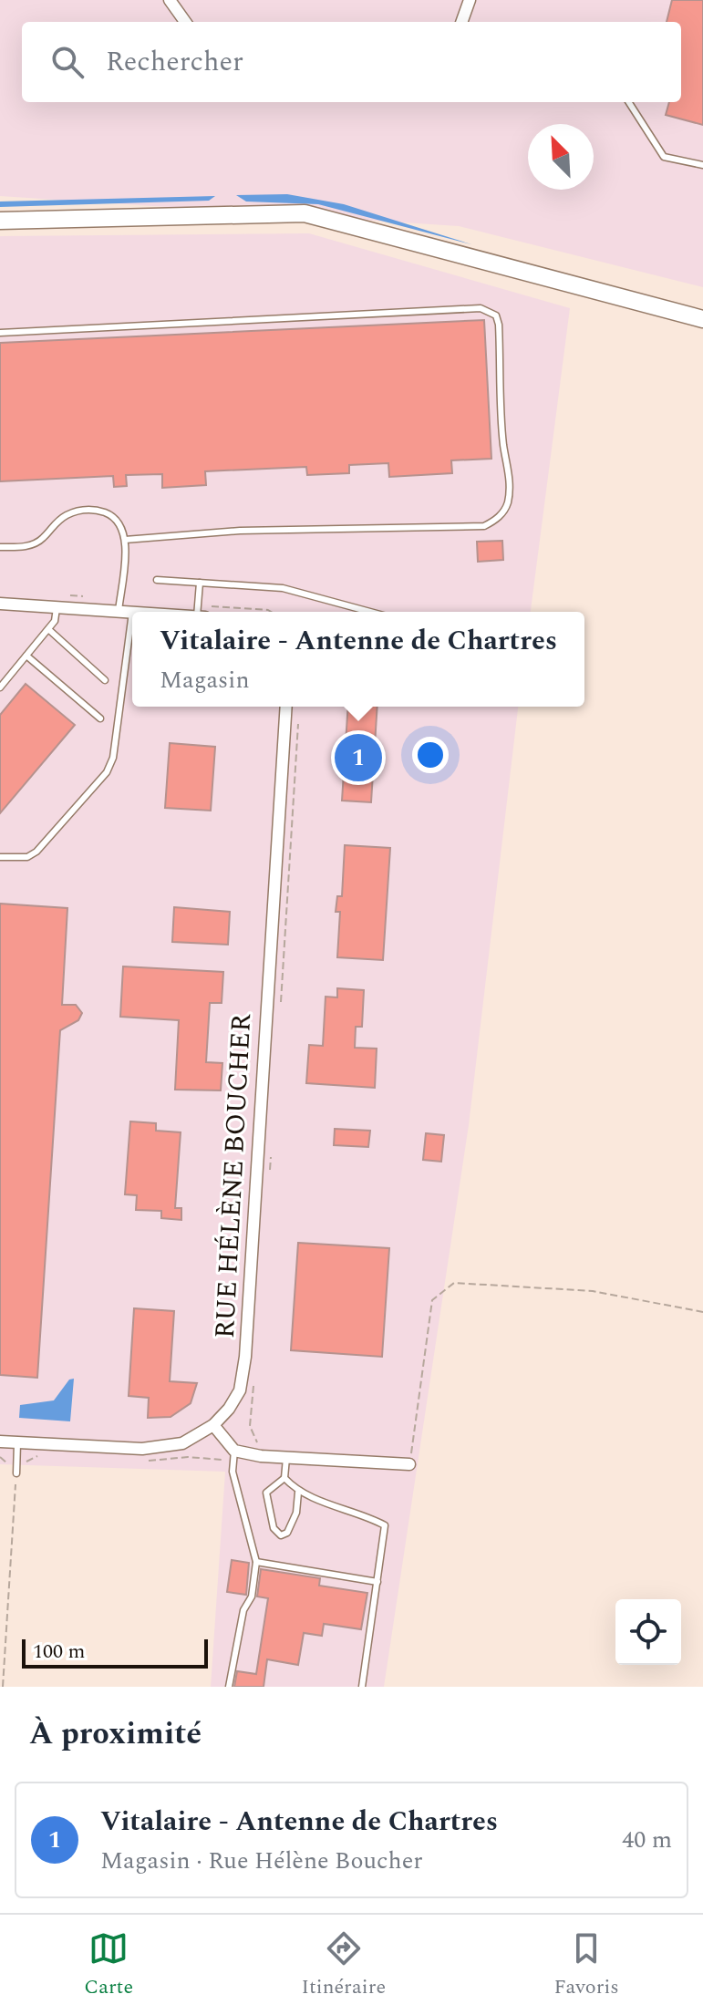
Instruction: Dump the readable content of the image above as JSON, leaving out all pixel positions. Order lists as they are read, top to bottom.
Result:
{
  "streets": {
    "street": ["RUE HÉLÈNE BOUCHER"]
  },
  "scale_bar": "100 m",
  "north": "top left",
  "page": {
    "search": "Rechercher",
    "popup": ["Vitalaire - Antenne de Chartres", "Magasin"],
    "pins": "1",
    "scale": "100 m",
    "heading": "À proximité",
    "list": [
      {
        "mark": "1",
        "name": "Vitalaire - Antenne de Chartres",
        "note": "Magasin · Rue Hélène Boucher",
        "value": "40 m"
      }
    ],
    "nav": ["Carte", "Itinéraire", "Favoris"]
  }
}
